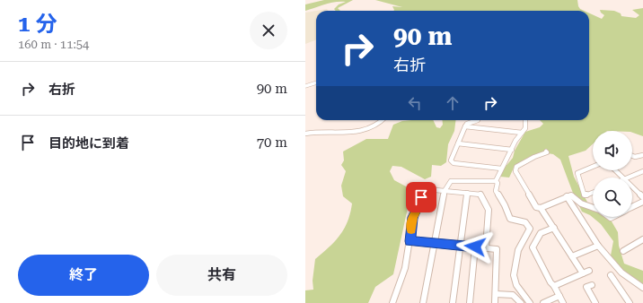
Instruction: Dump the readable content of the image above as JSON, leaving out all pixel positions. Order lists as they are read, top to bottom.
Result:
{
  "page": {
    "heading": ["1 分", "160 m · 11:54"],
    "turn": ["90 m", "右折"],
    "list": [
      {
        "name": "右折",
        "value": "90 m"
      },
      {
        "name": "目的地に到着",
        "value": "70 m"
      }
    ],
    "buttons": ["終了", "共有"]
  }
}
